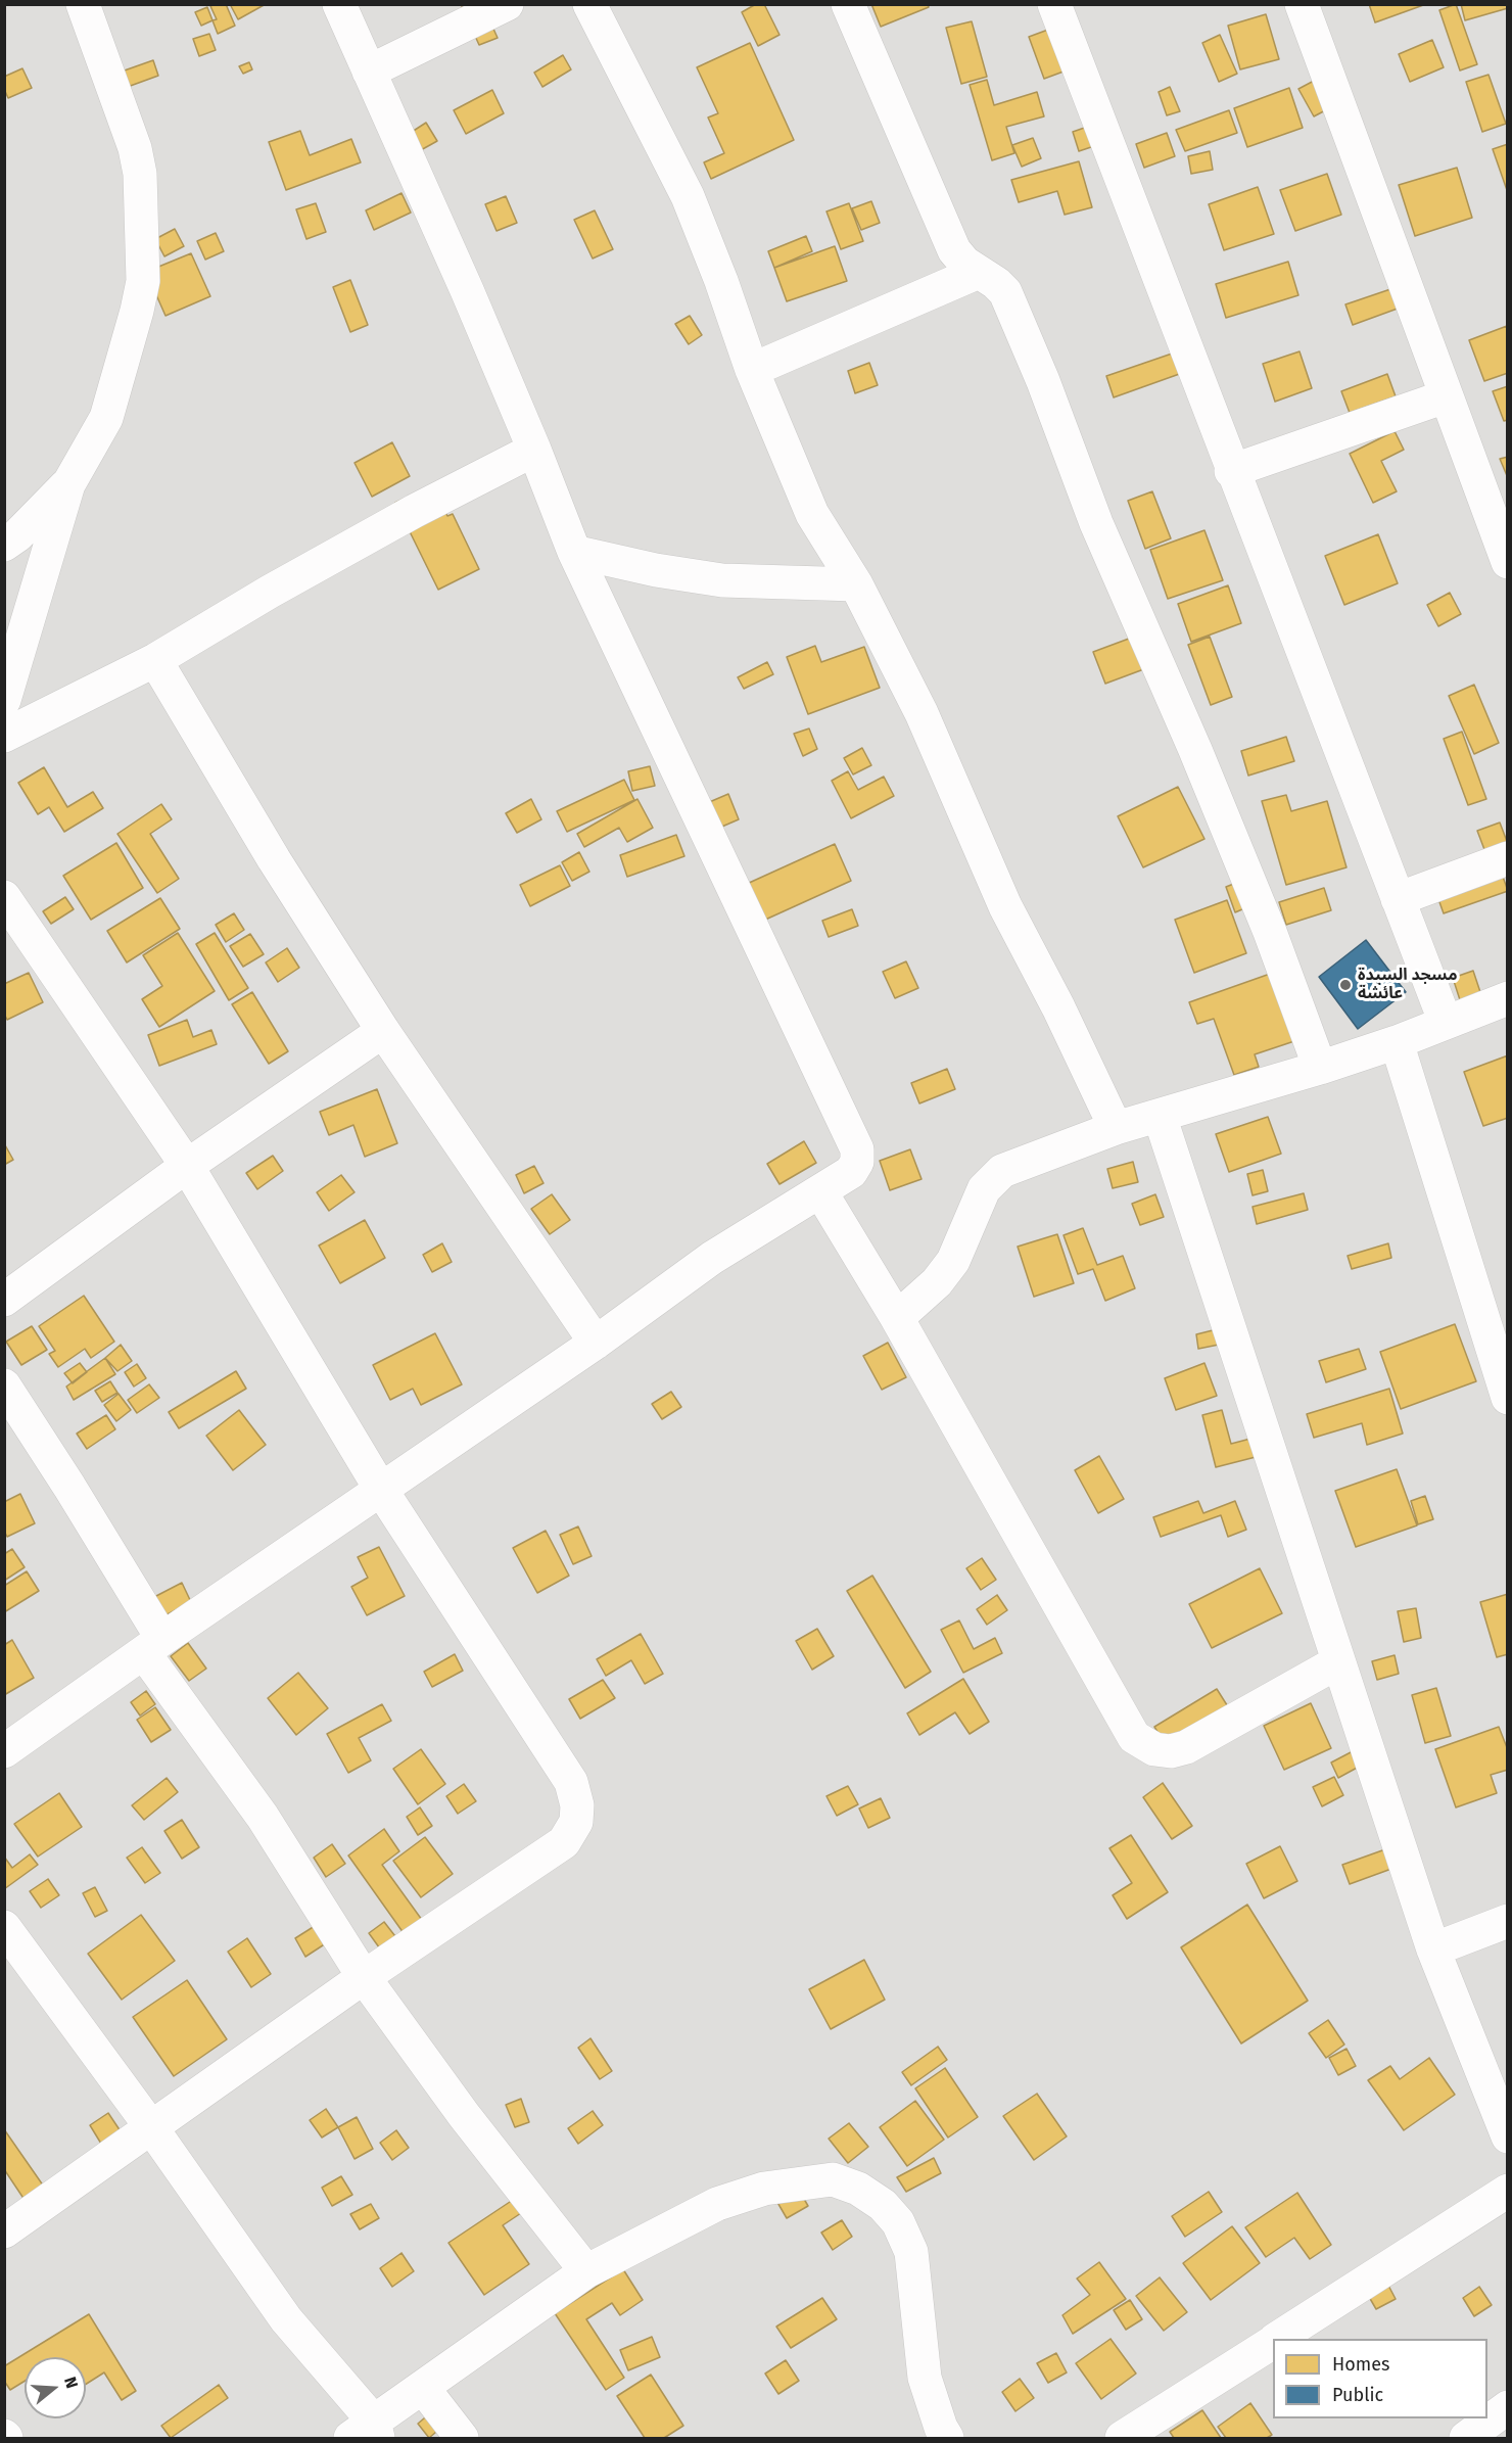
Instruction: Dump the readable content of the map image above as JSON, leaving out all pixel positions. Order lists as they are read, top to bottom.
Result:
{
  "places": ["مسجد السيدة عائشة"],
  "legend": ["Homes", "Public"],
  "north": "right"
}
